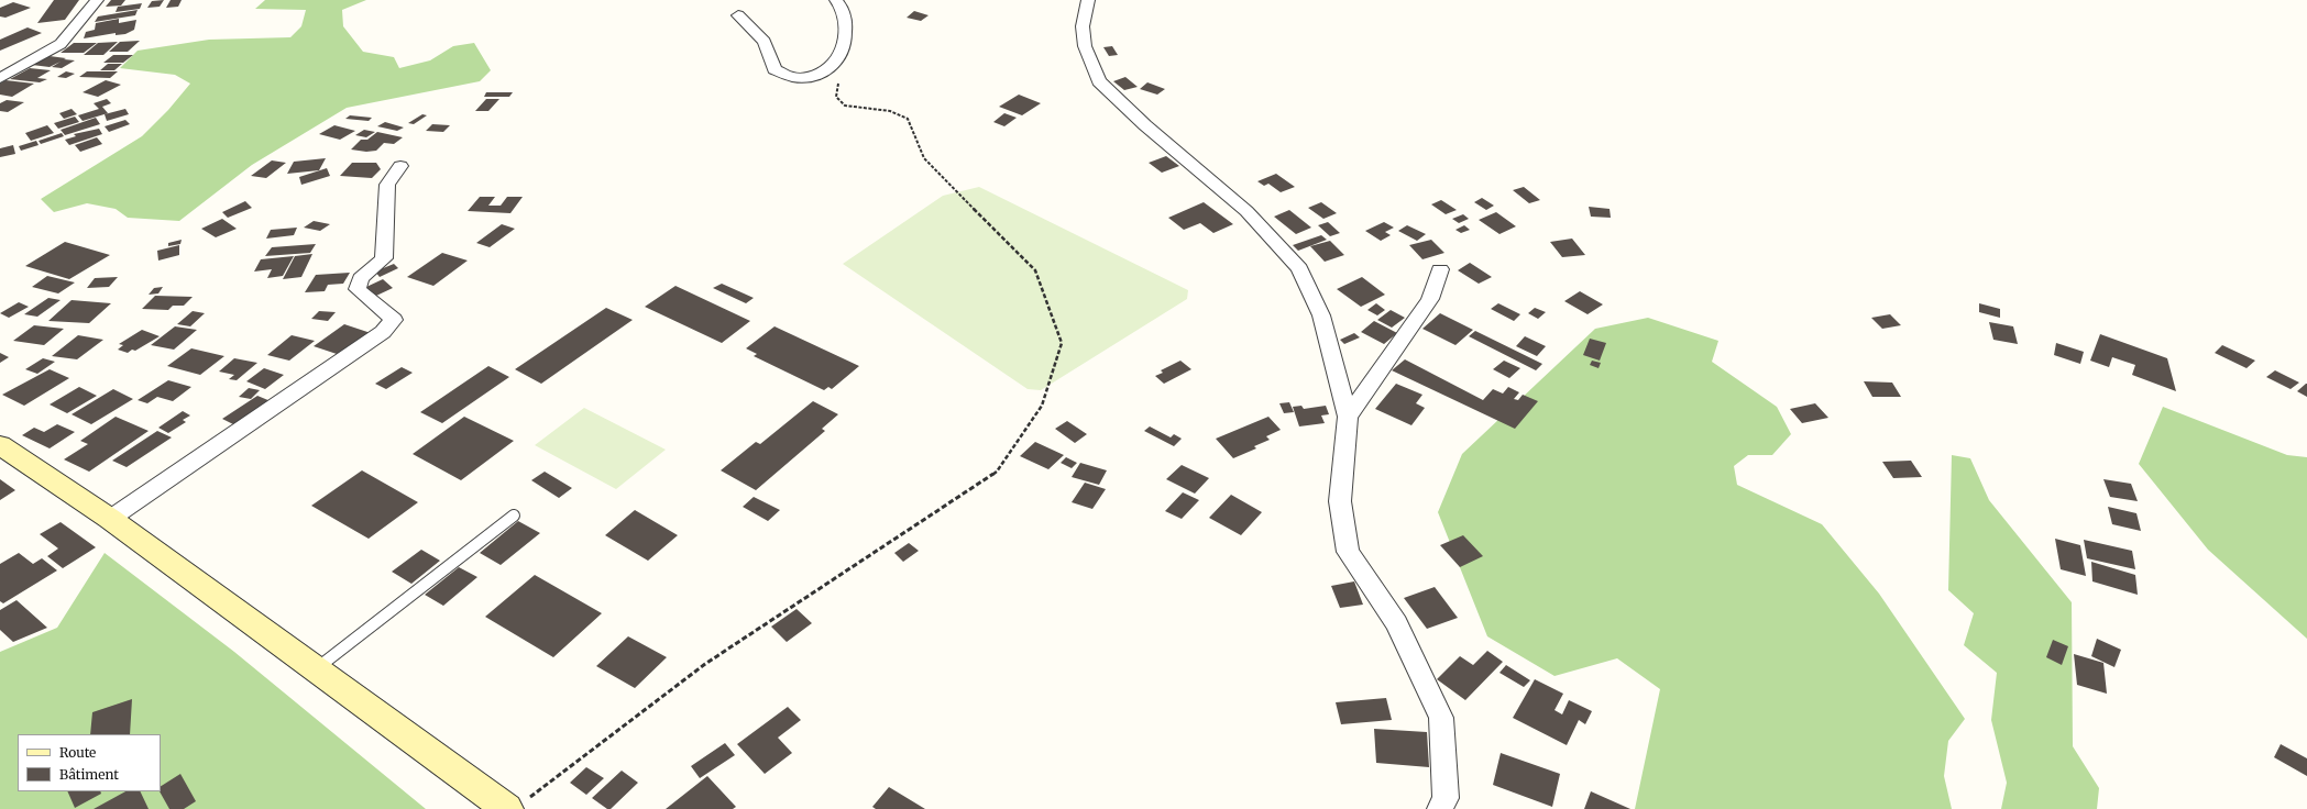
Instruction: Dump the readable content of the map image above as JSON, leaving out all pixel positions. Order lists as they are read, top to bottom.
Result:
{
  "legend": ["Route", "Bâtiment"]
}
